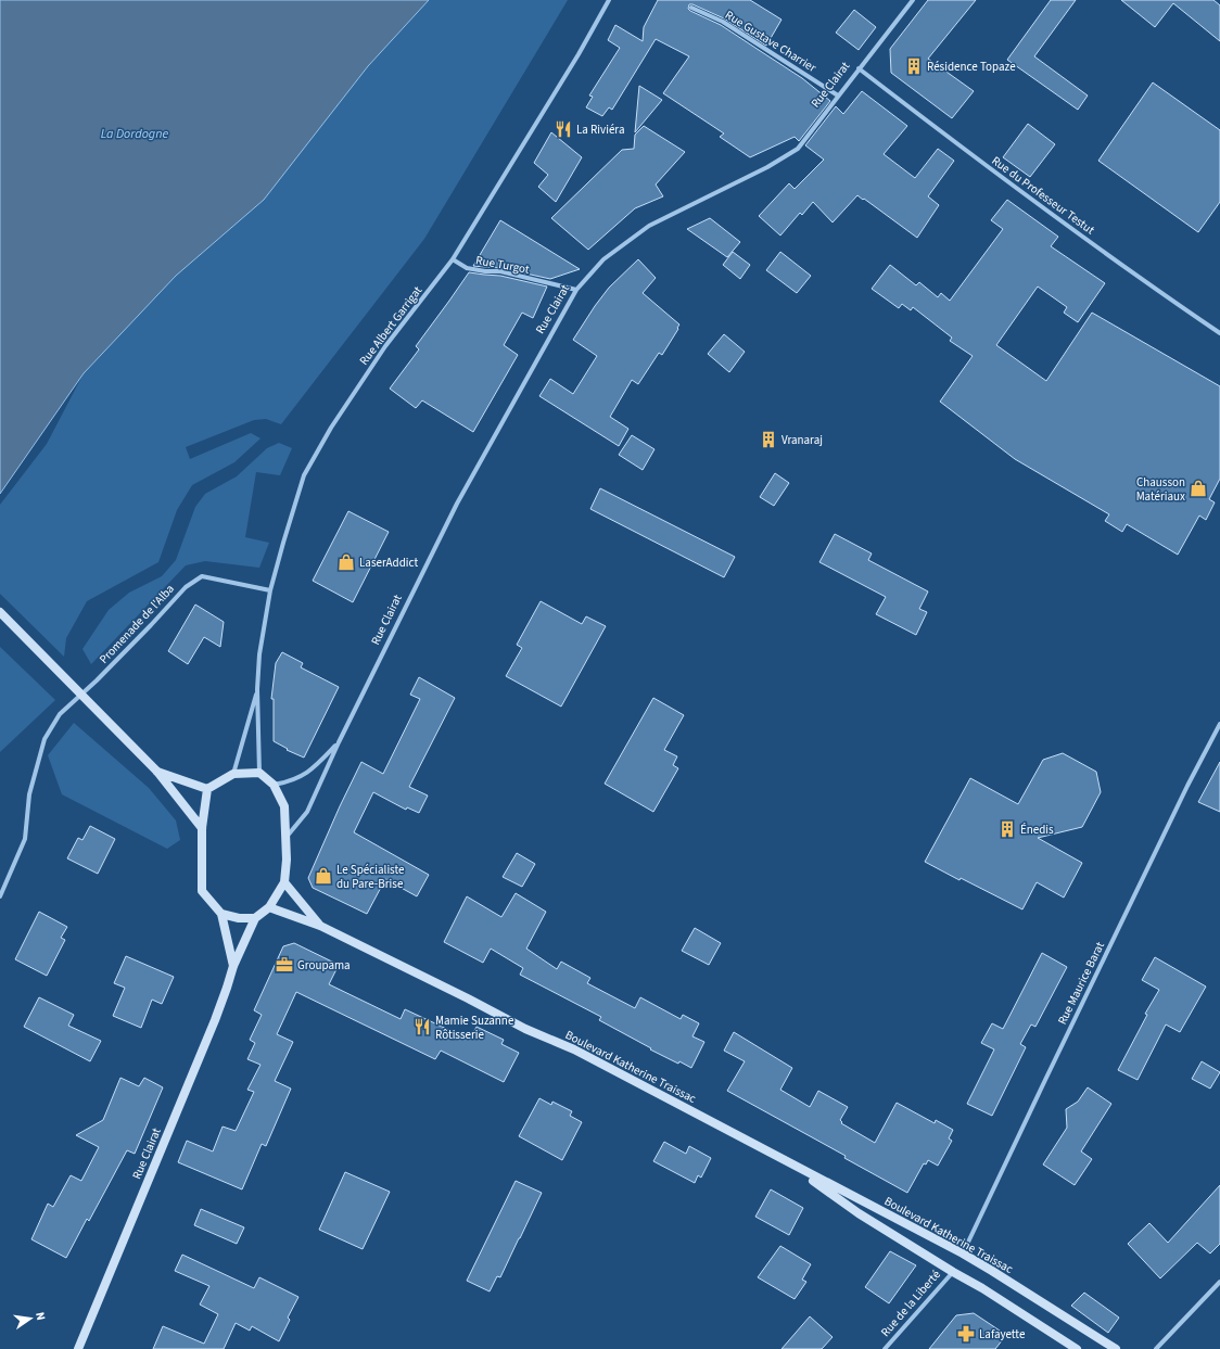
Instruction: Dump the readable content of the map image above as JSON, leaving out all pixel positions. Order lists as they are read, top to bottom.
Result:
{
  "streets": {
    "main road": ["Rue Clairat", "Boulevard Katherine Traissac"],
    "street": [
      "Rue Gustave Charrier",
      "Rue du Professeur Testut",
      "Rue Turgot",
      "Rue Albert Garrigat",
      "Promenade de l'Alba",
      "Rue Maurice Barat",
      "Rue de la Liberté"
    ]
  },
  "crossings": [
    ["Rue Gustave Charrier", "Rue Clairat"],
    ["Rue Clairat", "Rue du Professeur Testut"],
    ["Rue Clairat", "Rue Turgot"],
    ["Rue Clairat", "Rue Albert Garrigat"],
    ["Rue Clairat", "Boulevard Katherine Traissac"],
    ["Rue Turgot", "Rue Albert Garrigat"],
    ["Rue Albert Garrigat", "Promenade de l'Alba"],
    ["Rue Albert Garrigat", "Boulevard Katherine Traissac"],
    ["Rue Maurice Barat", "Boulevard Katherine Traissac"],
    ["Boulevard Katherine Traissac", "Rue de la Liberté"]
  ],
  "water": ["La Dordogne"],
  "places": {
    "building": ["Résidence Topaze", "Vranaraj", "Énedis"],
    "restaurant": ["La Riviéra", "Mamie Suzanne Rôtisserie"],
    "shop": ["Chausson Matériaux", "LaserAddict", "Le Spécialiste du Pare-Brise"],
    "office": ["Groupama"],
    "pharmacy": ["Lafayette"]
  },
  "north": "right"
}
